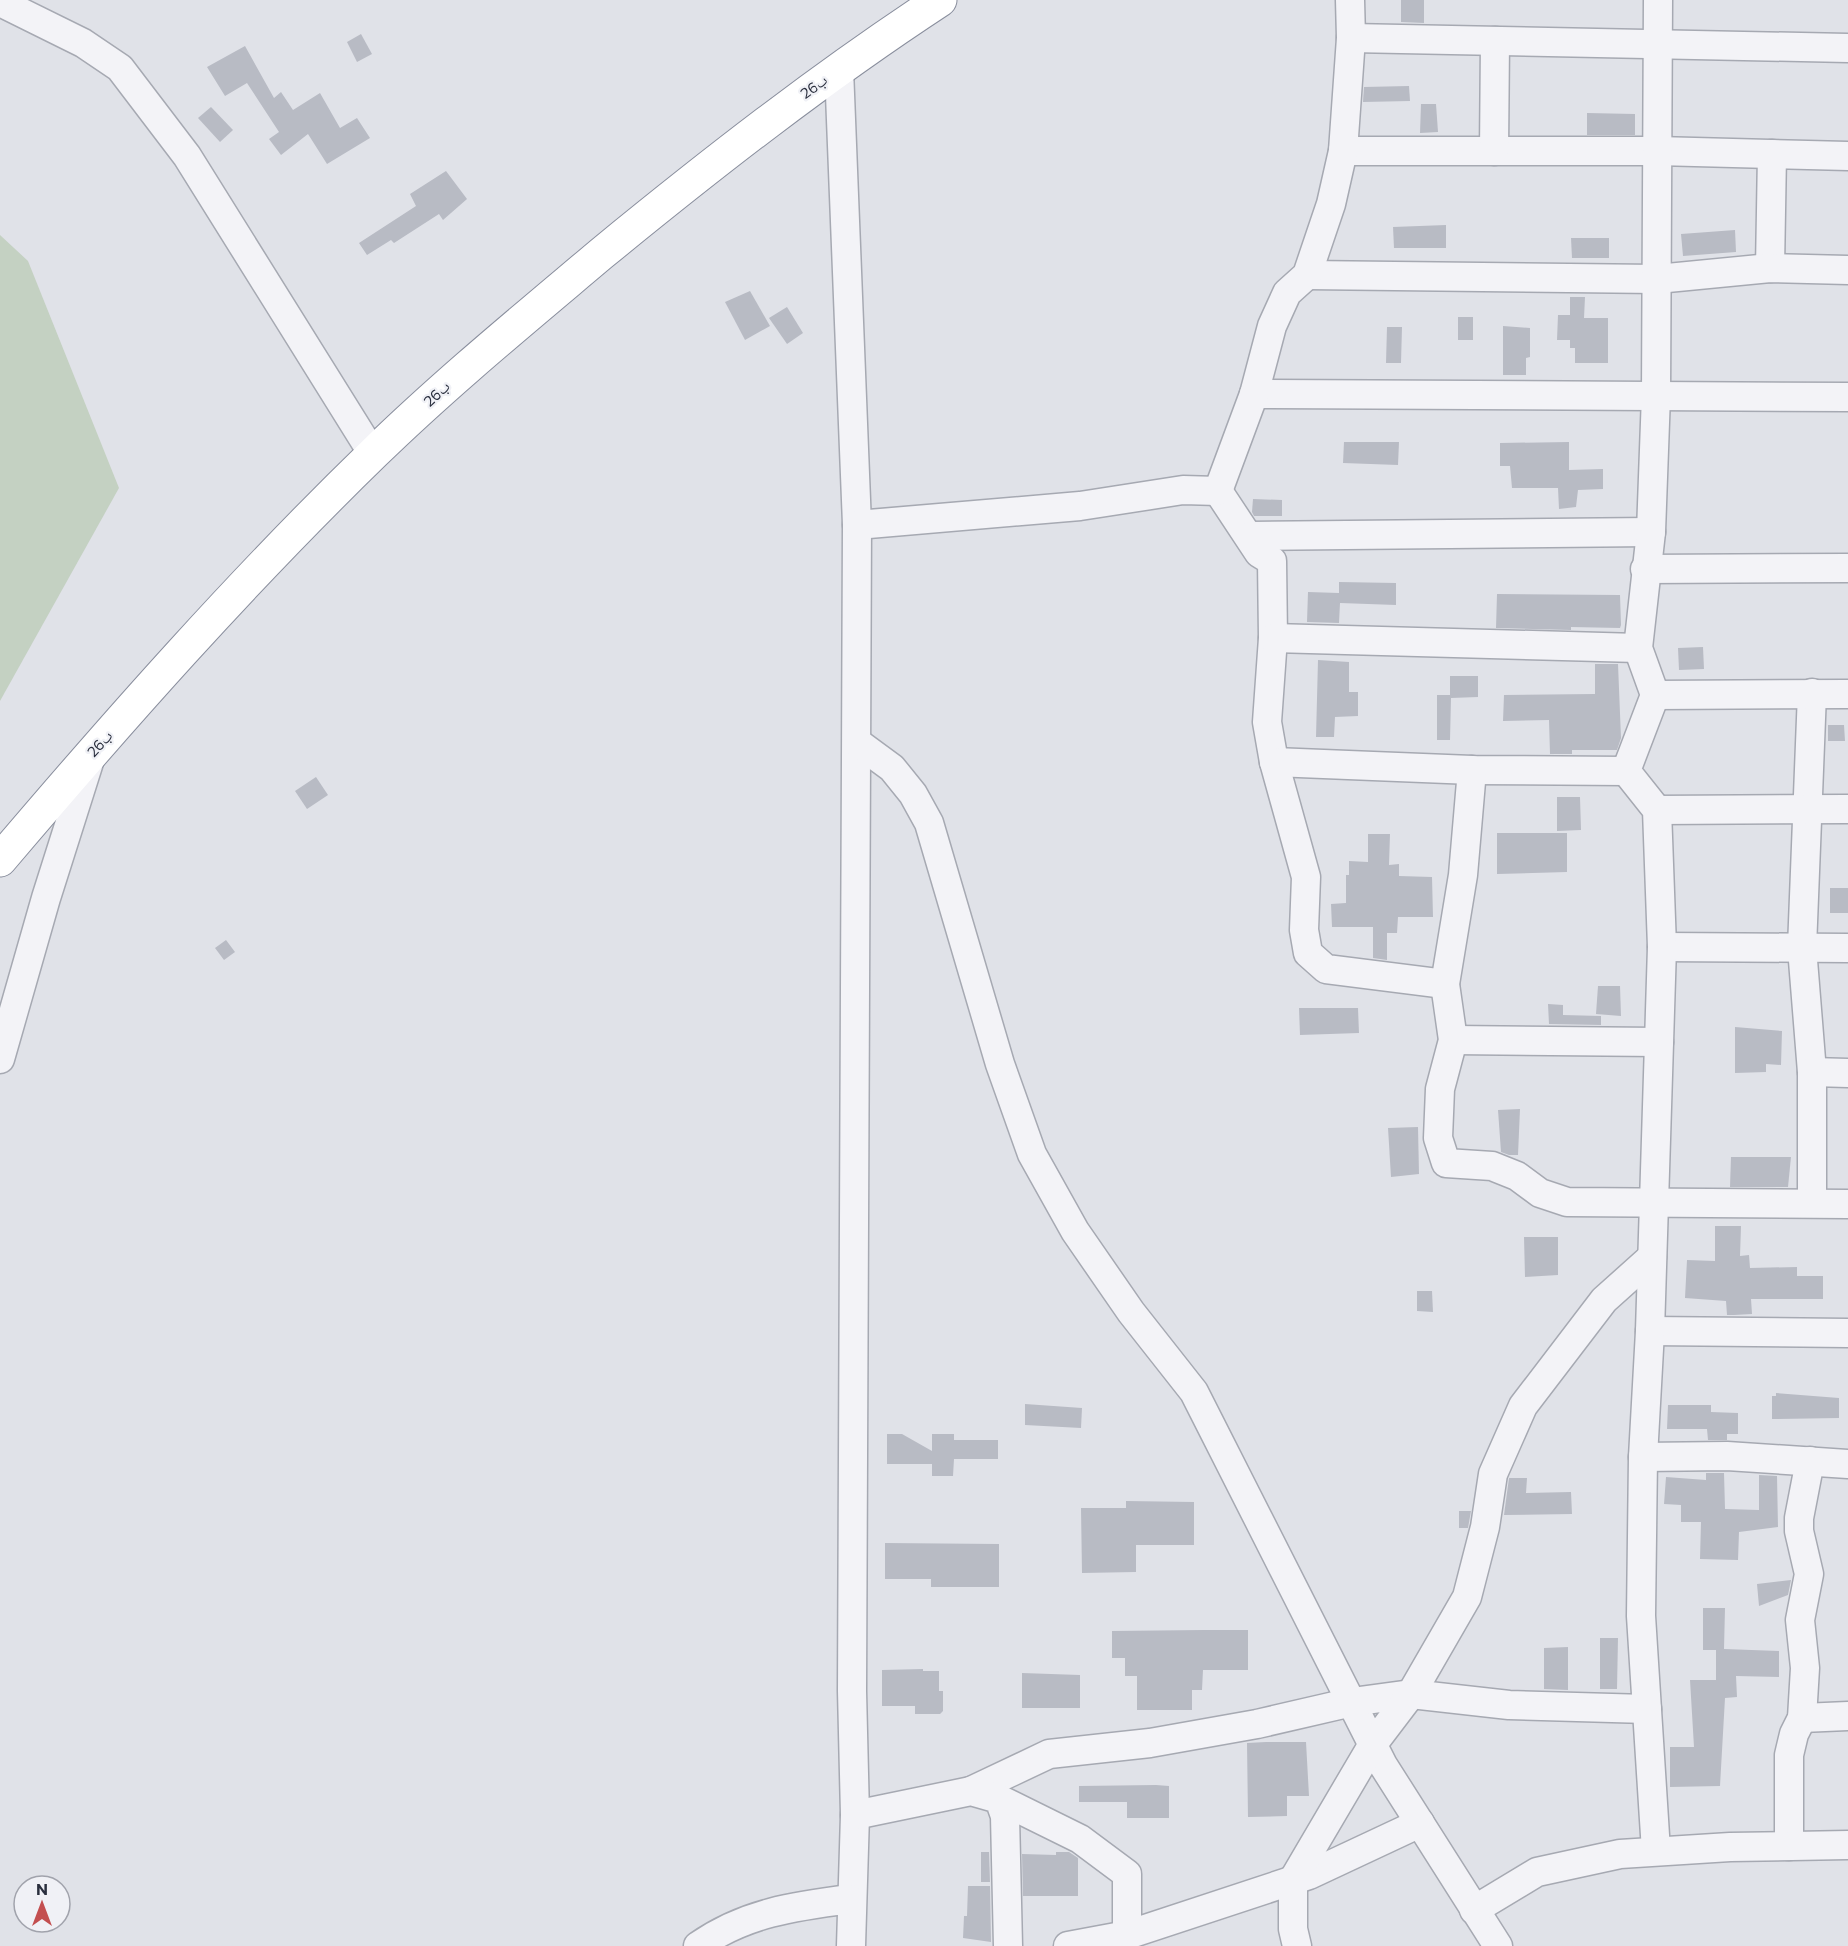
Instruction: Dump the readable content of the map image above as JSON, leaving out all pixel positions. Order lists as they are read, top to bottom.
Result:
{
  "streets": {
    "highway": ["26ب"]
  },
  "north": "top"
}
